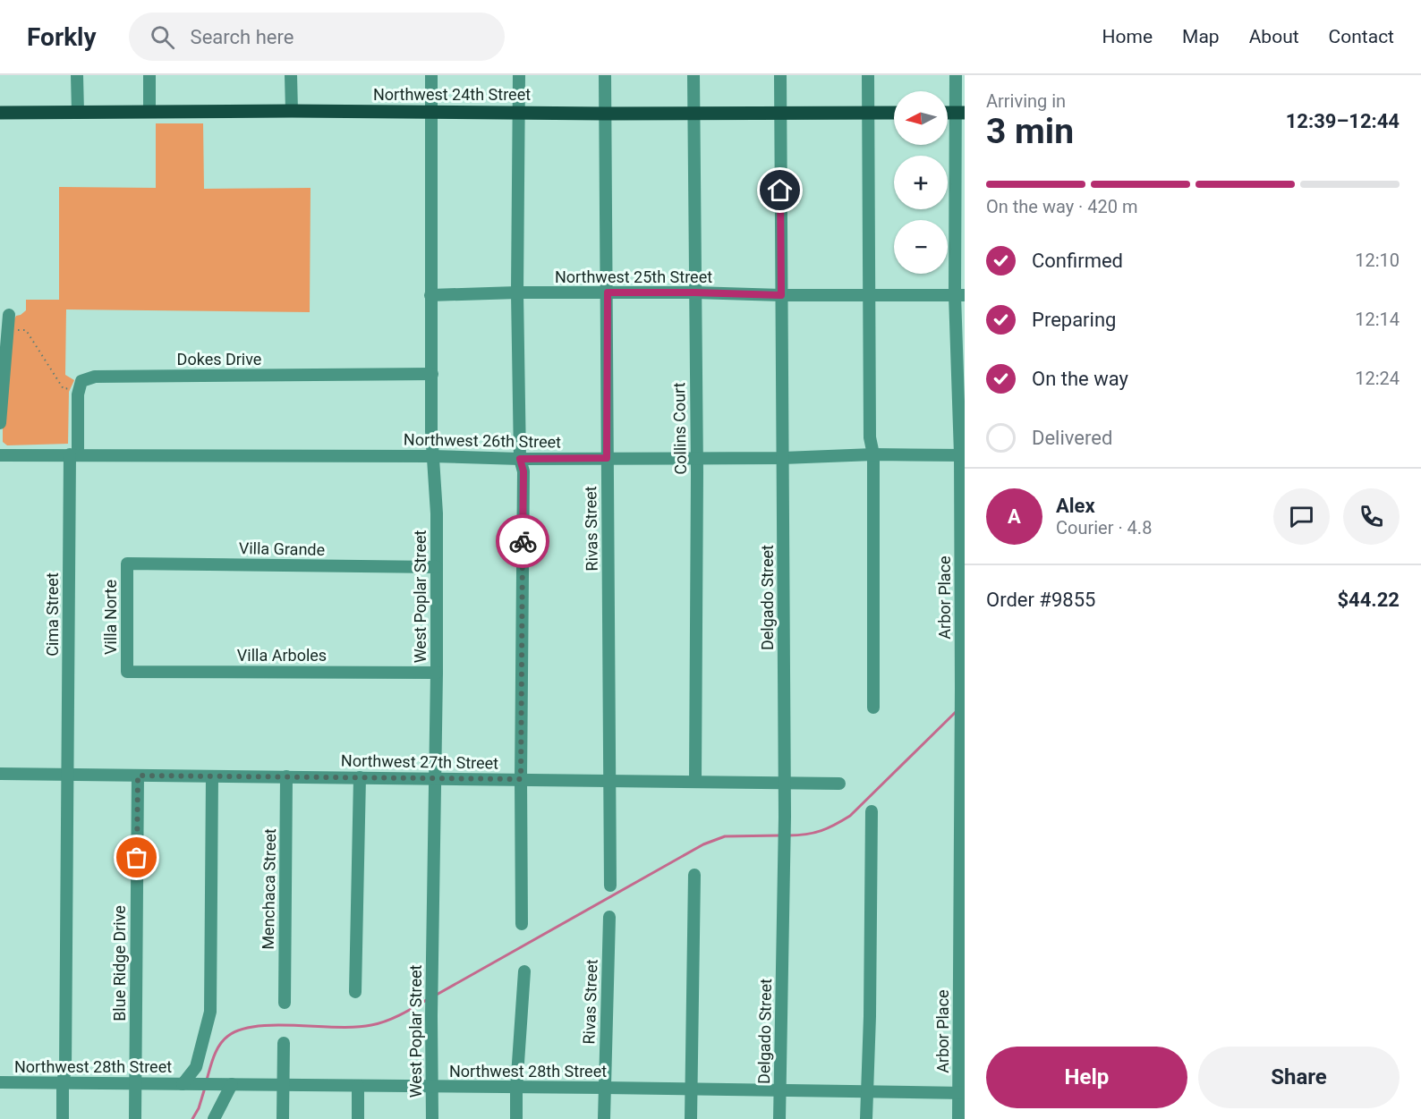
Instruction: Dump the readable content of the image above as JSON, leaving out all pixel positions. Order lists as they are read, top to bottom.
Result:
{
  "streets": {
    "main road": ["Northwest 24th Street"],
    "street": [
      "Northwest 25th Street",
      "Dokes Drive",
      "Collins Court",
      "Northwest 26th Street",
      "Rivas Street",
      "Villa Grande",
      "West Poplar Street",
      "Delgado Street",
      "Arbor Place",
      "Cima Street",
      "Villa Norte",
      "Villa Arboles",
      "Northwest 27th Street",
      "Menchaca Street",
      "Blue Ridge Drive",
      "Northwest 28th Street"
    ]
  },
  "crossings": [
    ["Northwest 24th Street", "Collins Court"],
    ["Northwest 24th Street", "Rivas Street"],
    ["Northwest 24th Street", "West Poplar Street"],
    ["Northwest 24th Street", "Delgado Street"],
    ["Northwest 25th Street", "Collins Court"],
    ["Northwest 25th Street", "Rivas Street"],
    ["Northwest 25th Street", "West Poplar Street"],
    ["Northwest 25th Street", "Delgado Street"],
    ["Northwest 25th Street", "Arbor Place"],
    ["Dokes Drive", "West Poplar Street"],
    ["Collins Court", "Northwest 26th Street"],
    ["Collins Court", "Northwest 27th Street"],
    ["Northwest 26th Street", "Rivas Street"],
    ["Northwest 26th Street", "West Poplar Street"],
    ["Northwest 26th Street", "Delgado Street"],
    ["Northwest 26th Street", "Arbor Place"],
    ["Northwest 26th Street", "Cima Street"],
    ["Rivas Street", "Northwest 27th Street"],
    ["Rivas Street", "Northwest 28th Street"],
    ["Villa Grande", "West Poplar Street"],
    ["Villa Grande", "Villa Norte"],
    ["West Poplar Street", "Villa Arboles"],
    ["West Poplar Street", "Northwest 27th Street"],
    ["West Poplar Street", "Northwest 28th Street"],
    ["Delgado Street", "Northwest 27th Street"],
    ["Delgado Street", "Northwest 28th Street"],
    ["Arbor Place", "Northwest 28th Street"],
    ["Cima Street", "Northwest 27th Street"],
    ["Cima Street", "Northwest 28th Street"],
    ["Villa Norte", "Villa Arboles"],
    ["Northwest 27th Street", "Menchaca Street"],
    ["Northwest 27th Street", "Blue Ridge Drive"],
    ["Blue Ridge Drive", "Northwest 28th Street"]
  ],
  "north": "left",
  "page": {
    "header": "Forkly",
    "search": "Search here",
    "nav": [
      "Home",
      "Map",
      "About",
      "Contact"
    ],
    "heading": ["3 min", "Arriving in", "12:39–12:44"],
    "panel": [
      "Alex",
      "Courier · 4.8",
      "Order #9855",
      "$44.22"
    ],
    "map_buttons": ["+", "−"],
    "bar": "On the way · 420 m",
    "list": [
      ["Confirmed", "12:10"],
      ["Preparing", "12:14"],
      ["On the way", "12:24"],
      "Delivered"
    ],
    "round": "A",
    "buttons": ["Help", "Share"]
  }
}
